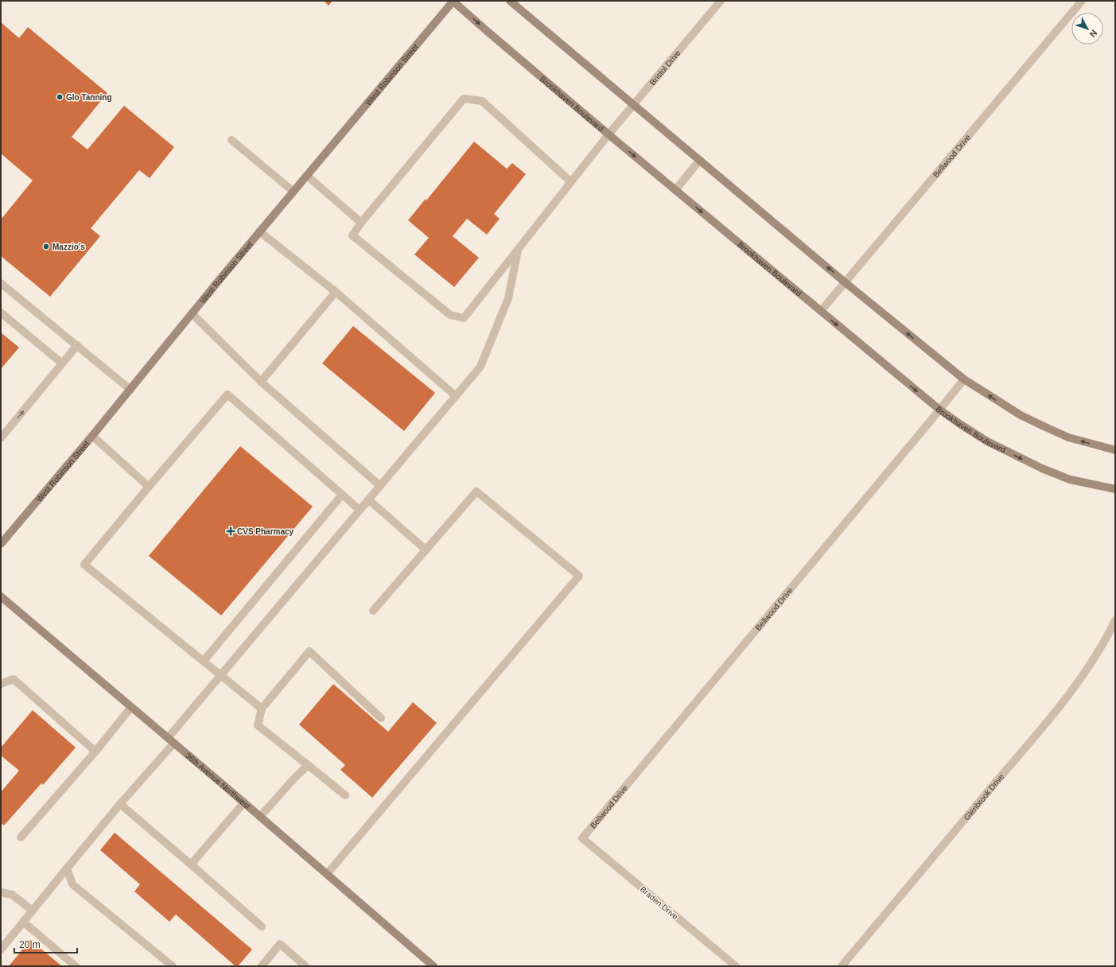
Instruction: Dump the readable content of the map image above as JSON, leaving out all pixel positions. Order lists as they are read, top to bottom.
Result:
{
  "streets": {
    "street": [
      "Bristol Drive",
      "West Robinson Street",
      "Brookhaven Boulevard",
      "Bellwood Drive",
      "36th Avenue Northwest",
      "Glenbrook Drive",
      "Braden Drive"
    ]
  },
  "crossings": [
    ["Bristol Drive", "Brookhaven Boulevard"],
    ["West Robinson Street", "Brookhaven Boulevard"],
    ["Brookhaven Boulevard", "Bellwood Drive"],
    ["Bellwood Drive", "Braden Drive"]
  ],
  "places": {
    "other": ["Glo Tanning", "Mazzio's"],
    "health": ["CVS Pharmacy"]
  },
  "scale_bar": "20 m",
  "north": "bottom right"
}
